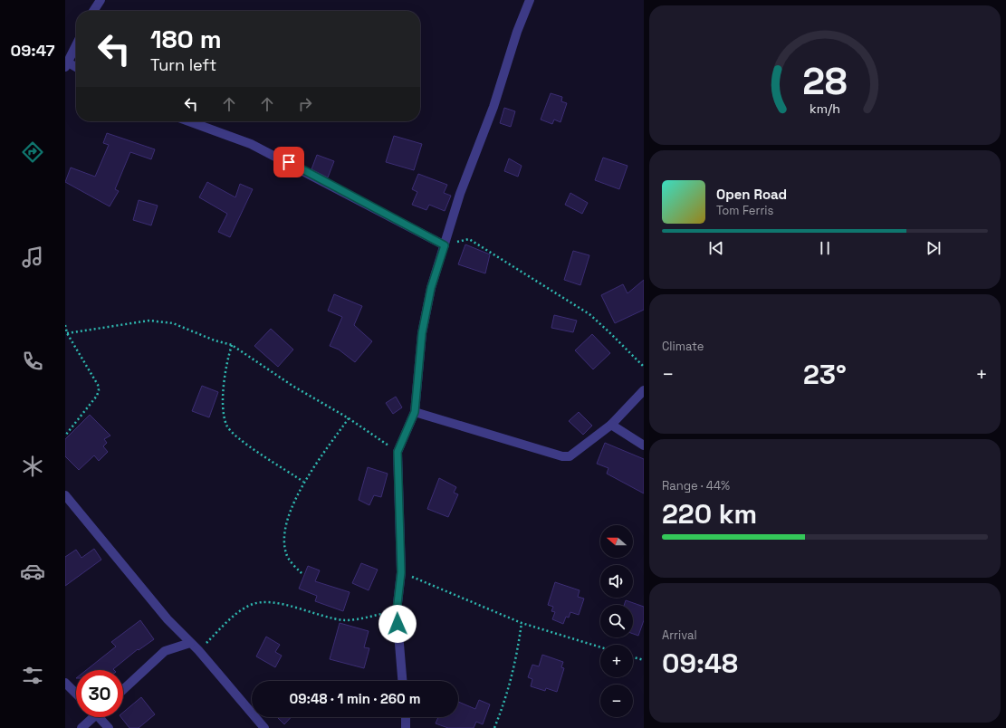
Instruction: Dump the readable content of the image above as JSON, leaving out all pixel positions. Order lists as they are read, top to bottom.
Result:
{
  "north": "left",
  "page": {
    "tabs": "09:47",
    "turn": ["180 m", "Turn left"],
    "song": ["Open Road", "Tom Ferris"],
    "tile": [
      "Climate",
      ["Range · 44%", "220 km"],
      ["Arrival", "09:48"]
    ],
    "heat": ["−", "23°", "+"],
    "map_buttons": ["+", "−"],
    "limit": "30",
    "trip": "09:48 · 1 min · 260 m",
    "gauge": ["28", "km/h"]
  }
}
